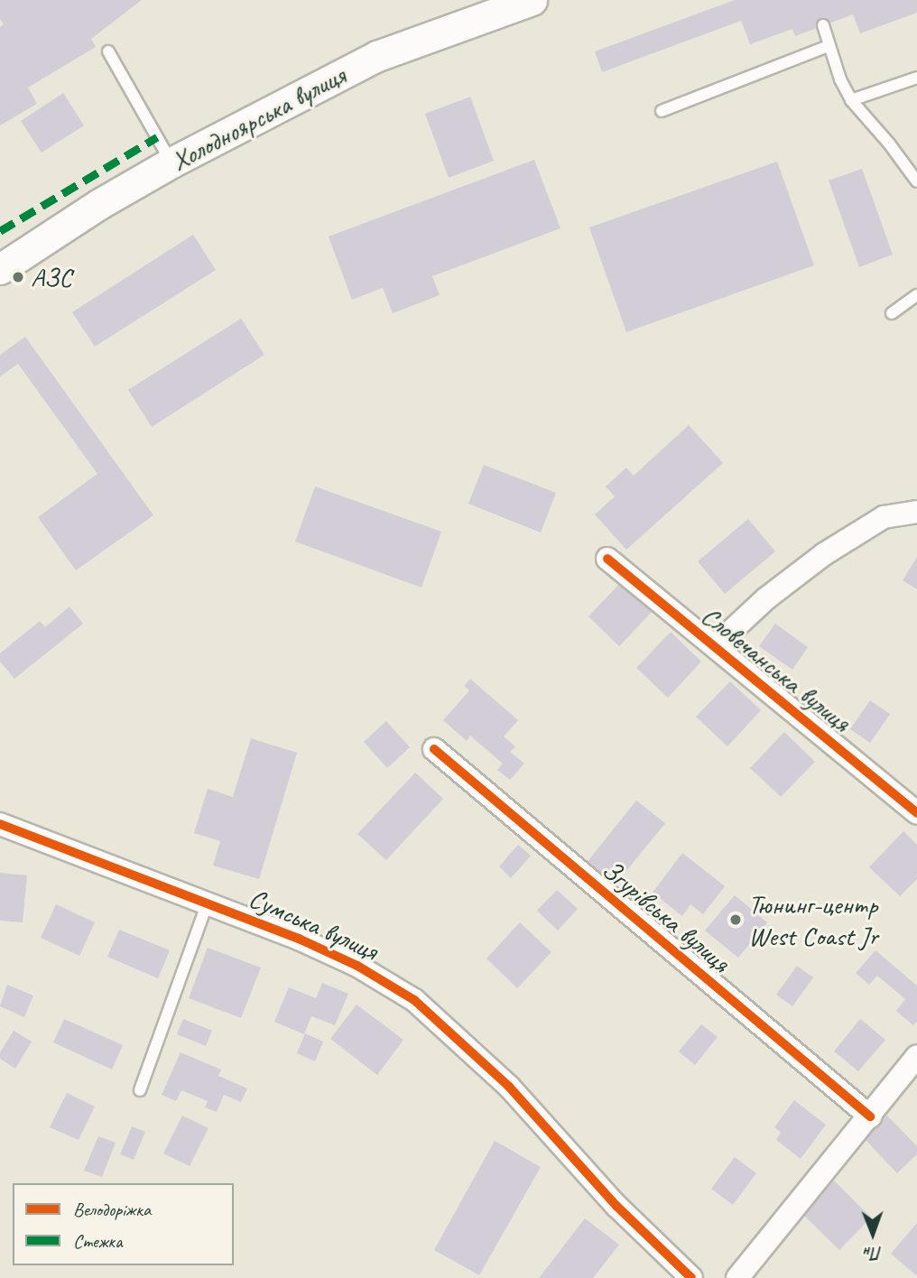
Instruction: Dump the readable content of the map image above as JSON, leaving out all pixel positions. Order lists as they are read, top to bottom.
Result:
{
  "streets": {
    "main road": ["Холодноярська вулиця"],
    "street": ["Словечанська вулиця", "Згурівська вулиця", "Сумська вулиця"]
  },
  "places": ["АЗС", "Тюнинг-центр West Coast Jr"],
  "legend": ["Велодоріжка", "Стежка"],
  "north": "bottom"
}
